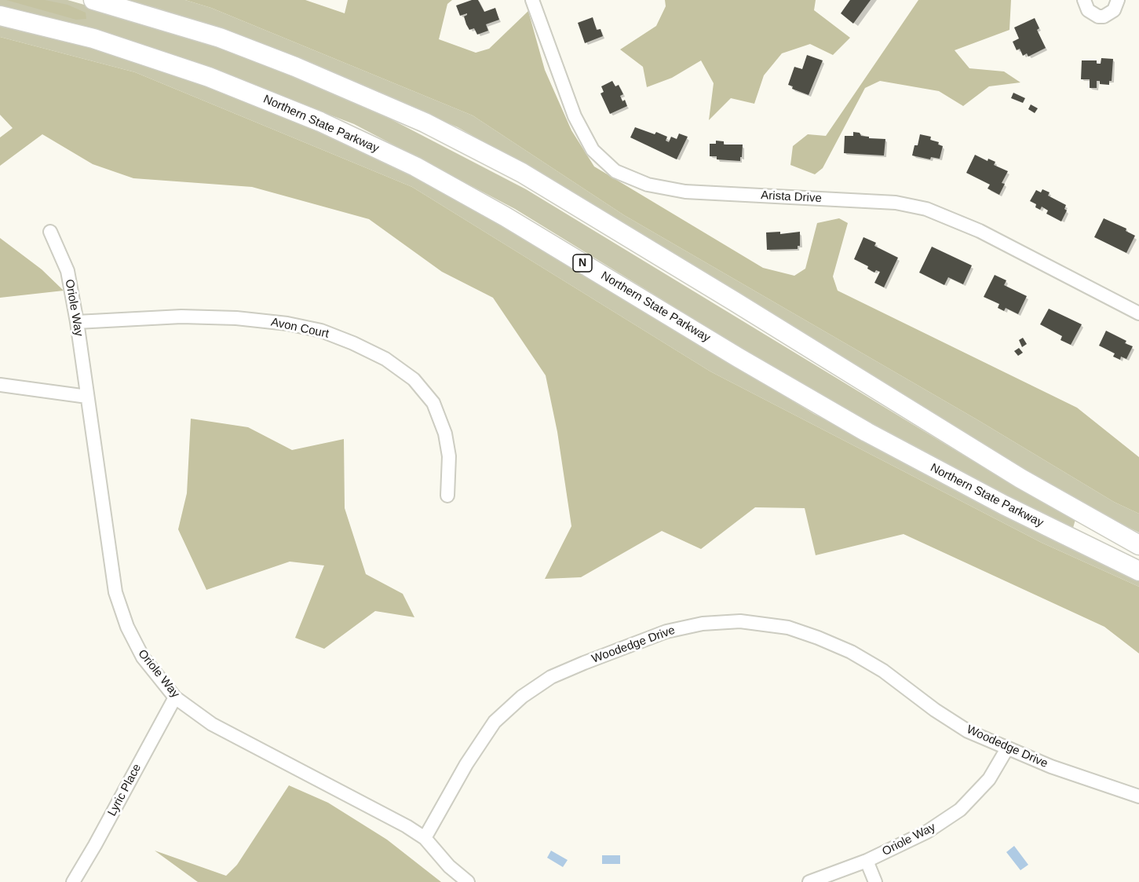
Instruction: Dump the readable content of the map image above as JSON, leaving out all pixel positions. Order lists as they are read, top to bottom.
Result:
{
  "streets": {
    "highway": ["Northern State Parkway", "N"],
    "street": [
      "Arista Drive",
      "Oriole Way",
      "Avon Court",
      "Woodedge Drive",
      "Lyric Place"
    ]
  },
  "crossings": [
    ["Oriole Way", "Avon Court"],
    ["Oriole Way", "Woodedge Drive"],
    ["Oriole Way", "Lyric Place"]
  ]
}
